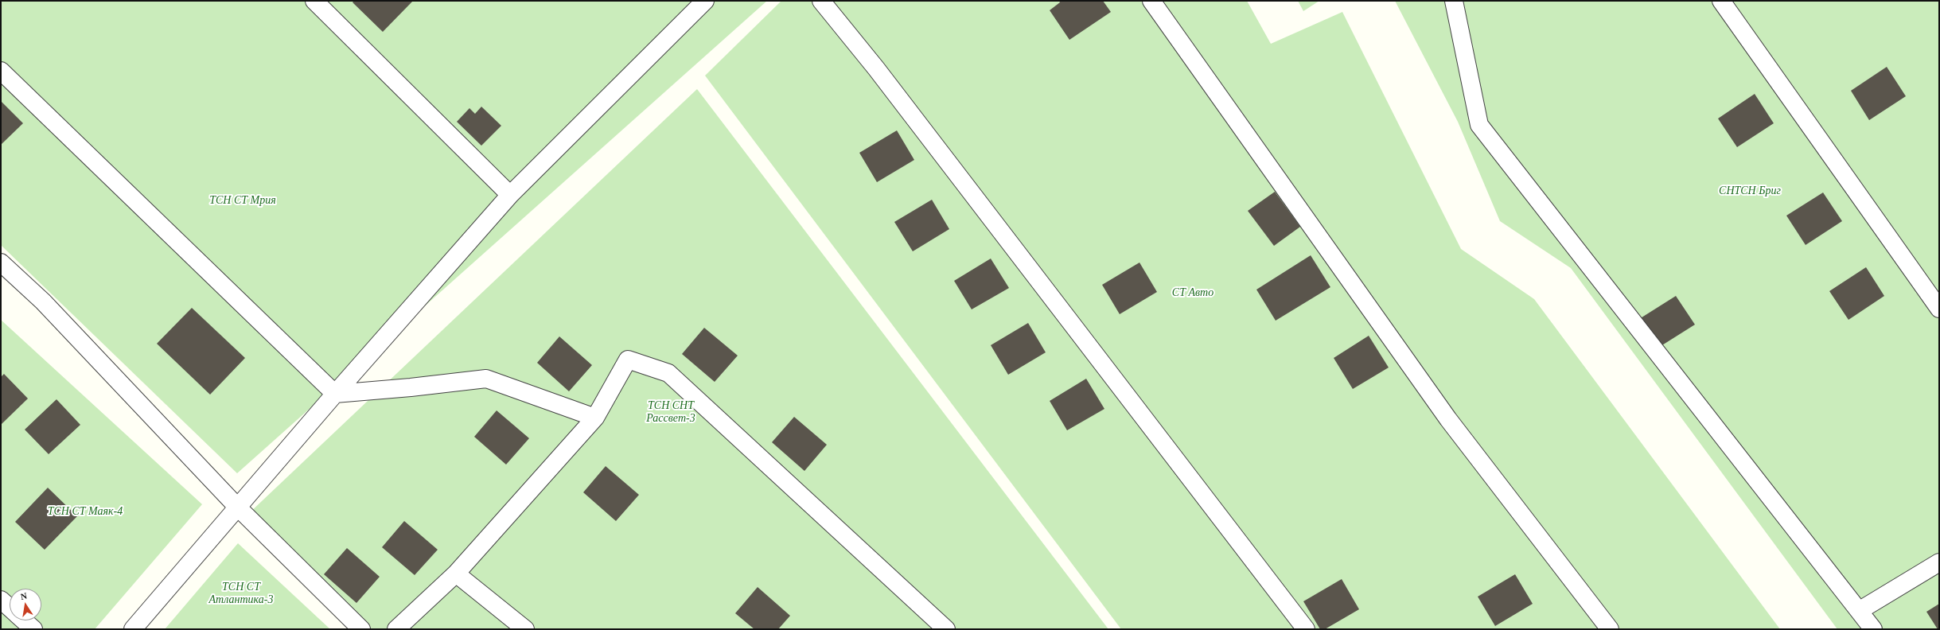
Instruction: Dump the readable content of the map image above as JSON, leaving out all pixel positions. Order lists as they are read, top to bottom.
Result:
{
  "parks": [
    "СНТСН Бриг",
    "ТСН СТ Мрия",
    "СТ Авто",
    "ТСН СНТ Рассвет-3",
    "ТСН СТ Маяк-4",
    "ТСН СТ Атлантика-3"
  ],
  "north": "top"
}
